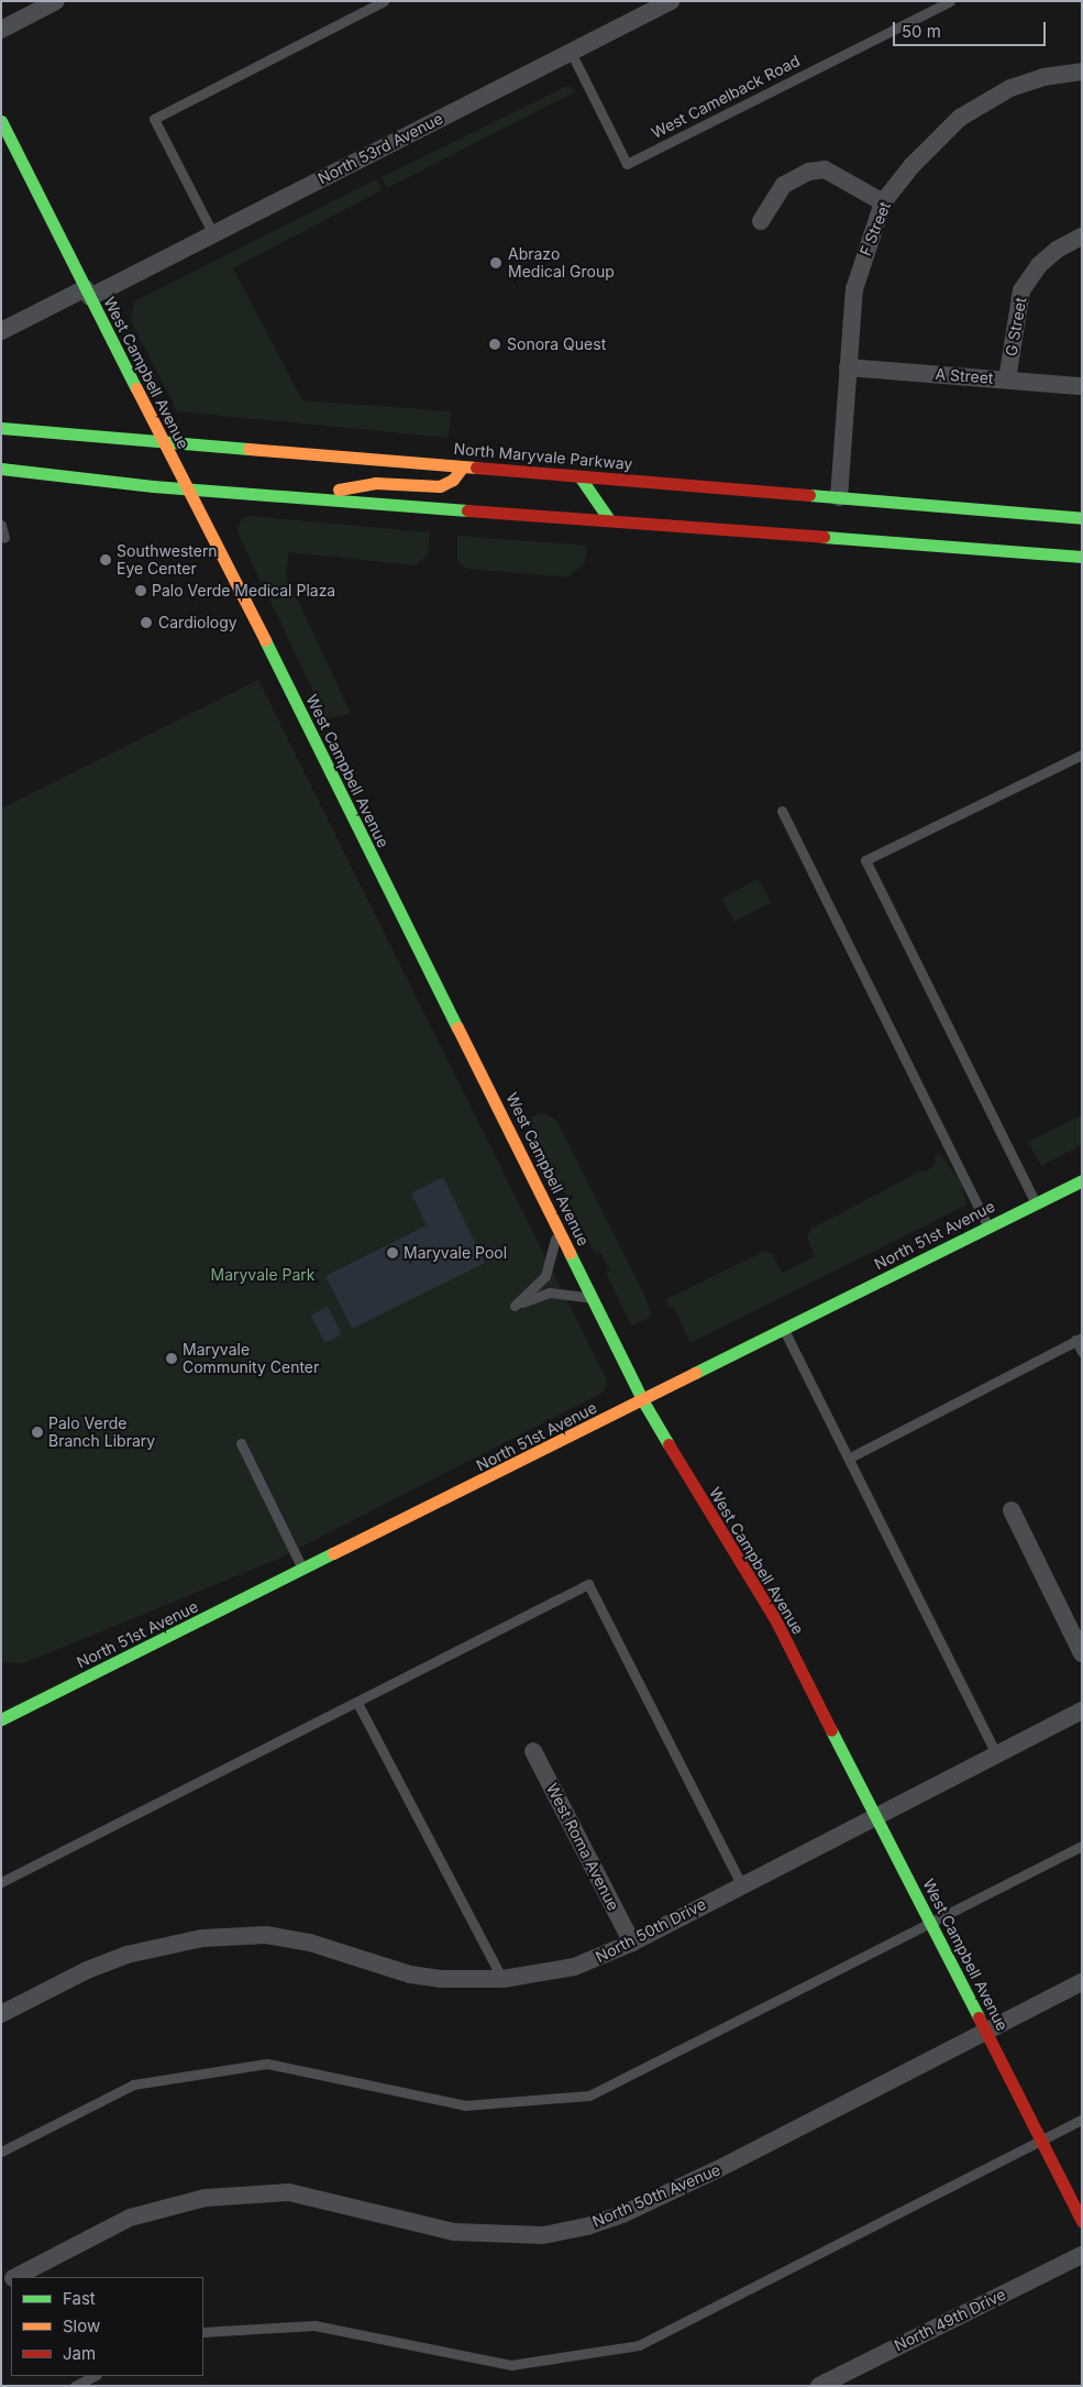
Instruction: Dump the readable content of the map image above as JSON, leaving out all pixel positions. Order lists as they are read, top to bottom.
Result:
{
  "streets": {
    "street": [
      "North 53rd Avenue",
      "F Street",
      "G Street",
      "West Campbell Avenue",
      "A Street",
      "North Maryvale Parkway",
      "North 51st Avenue",
      "West Roma Avenue",
      "North 50th Drive",
      "North 50th Avenue",
      "North 49th Drive"
    ],
    "lane": ["West Camelback Road"]
  },
  "crossings": [
    ["West Camelback Road", "North 53rd Avenue"],
    ["North 53rd Avenue", "West Campbell Avenue"],
    ["F Street", "A Street"],
    ["F Street", "North Maryvale Parkway"],
    ["G Street", "A Street"],
    ["West Campbell Avenue", "North Maryvale Parkway"],
    ["West Campbell Avenue", "North 51st Avenue"],
    ["West Campbell Avenue", "North 50th Drive"],
    ["West Campbell Avenue", "North 50th Avenue"],
    ["West Roma Avenue", "North 50th Drive"]
  ],
  "parks": ["Maryvale Park"],
  "places": [
    "Abrazo Medical Group",
    "Sonora Quest",
    "Southwestern Eye Center",
    "Palo Verde Medical Plaza",
    "Cardiology",
    "Maryvale Pool",
    "Maryvale Community Center",
    "Palo Verde Branch Library"
  ],
  "legend": ["Fast", "Slow", "Jam"],
  "scale_bar": "50 m"
}
